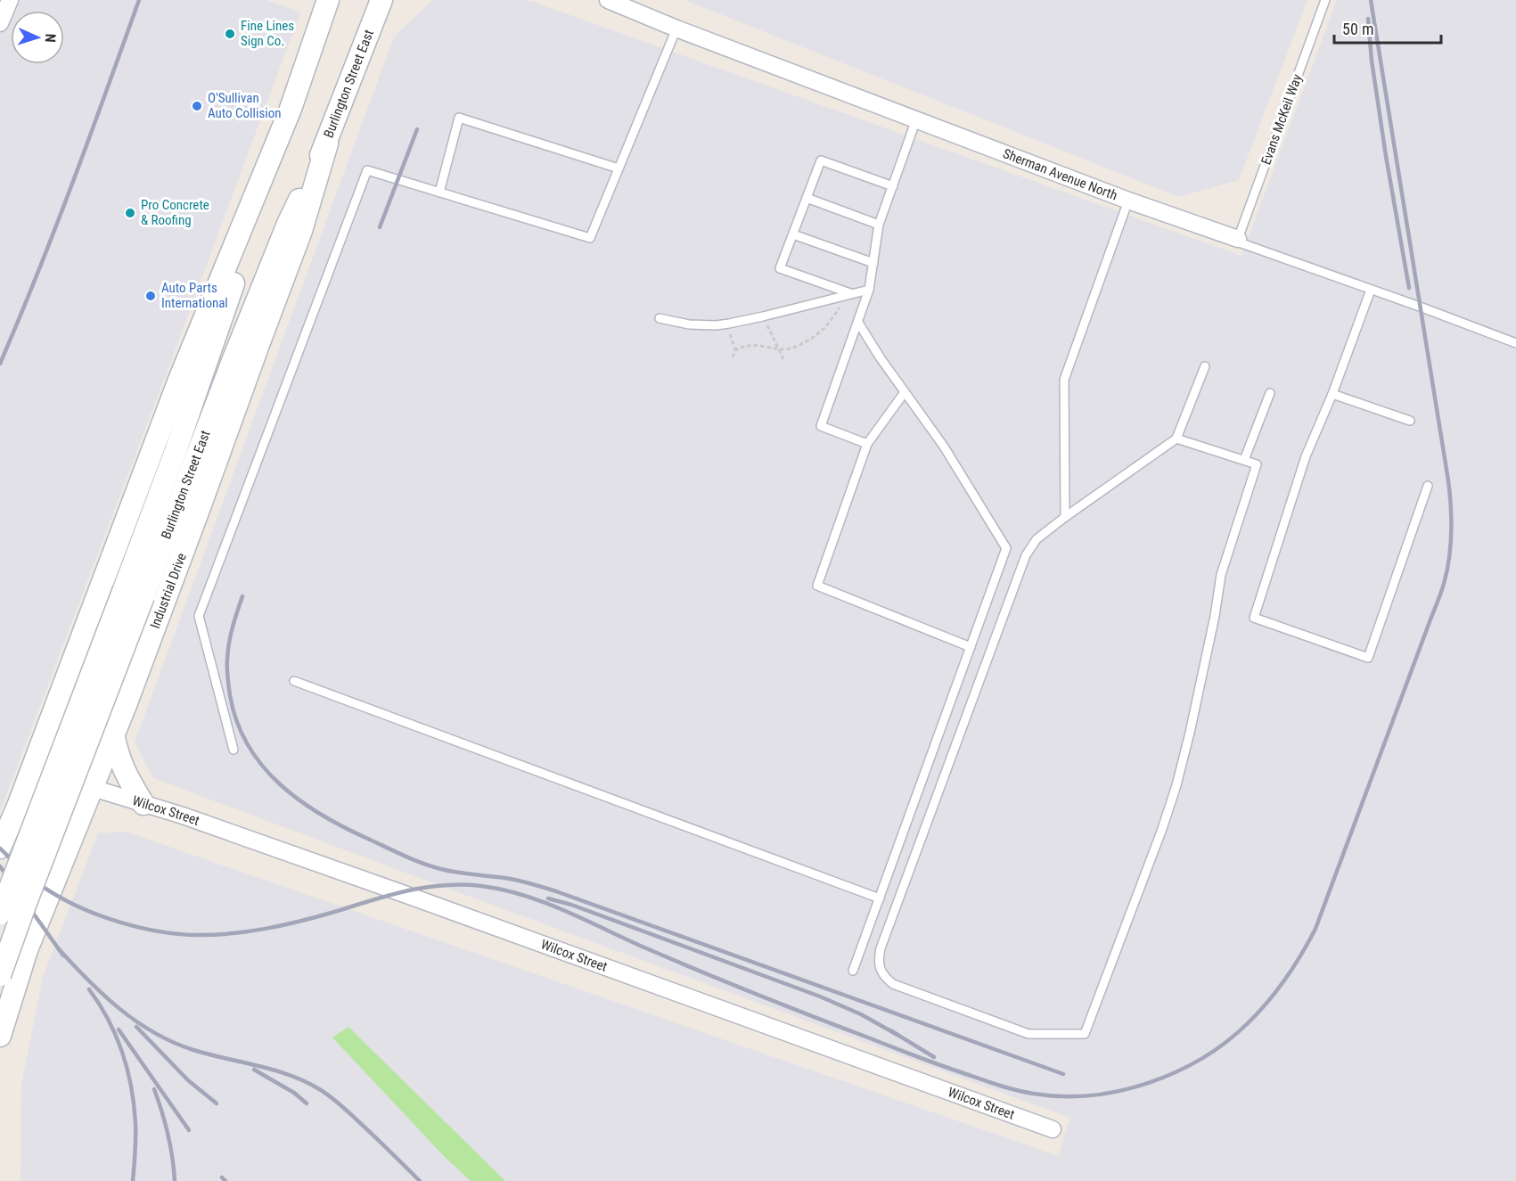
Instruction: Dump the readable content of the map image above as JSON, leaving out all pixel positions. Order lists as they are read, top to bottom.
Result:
{
  "streets": {
    "main road": ["Burlington Street East", "Industrial Drive"],
    "street": ["Sherman Avenue North", "Wilcox Street"],
    "lane": ["Evans McKeil Way"]
  },
  "crossings": [
    ["Burlington Street East", "Industrial Drive"],
    ["Evans McKeil Way", "Sherman Avenue North"],
    ["Industrial Drive", "Wilcox Street"]
  ],
  "places": [
    "Fine Lines Sign Co.",
    "O'Sullivan Auto Collision",
    "Pro Concrete & Roofing",
    "Auto Parts International"
  ],
  "scale_bar": "50 m",
  "north": "right"
}
